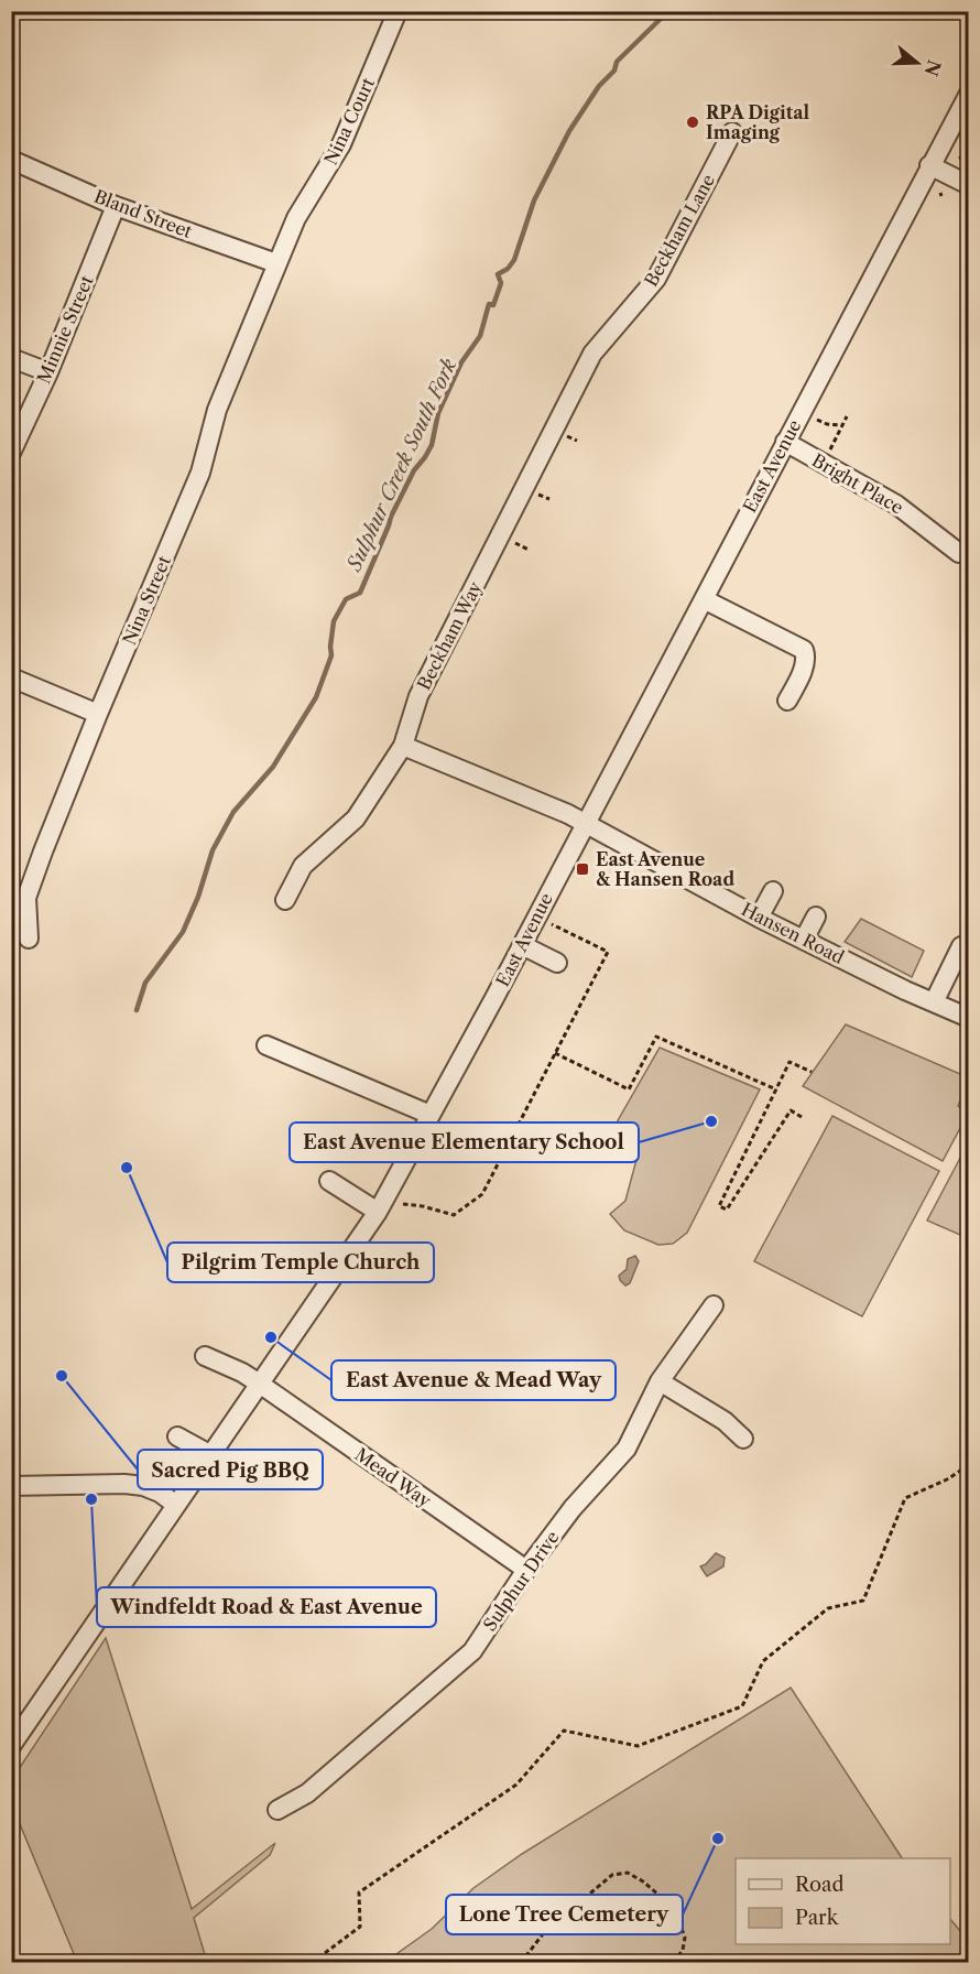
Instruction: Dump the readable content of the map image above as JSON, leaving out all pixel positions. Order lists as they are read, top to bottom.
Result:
{
  "streets": {
    "street": [
      "Nina Court",
      "Bland Street",
      "Beckham Lane",
      "Minnie Street",
      "East Avenue",
      "Bright Place",
      "Nina Street",
      "Beckham Way",
      "Hansen Road",
      "Mead Way",
      "Sulphur Drive"
    ]
  },
  "crossings": [
    ["Nina Court", "Bland Street"],
    ["Nina Court", "Nina Street"],
    ["Bland Street", "Minnie Street"],
    ["Bland Street", "Nina Street"],
    ["Beckham Lane", "Beckham Way"],
    ["East Avenue", "Bright Place"],
    ["East Avenue", "Hansen Road"],
    ["East Avenue", "Mead Way"],
    ["Beckham Way", "Hansen Road"],
    ["Mead Way", "Sulphur Drive"]
  ],
  "water": ["Sulphur Creek South Fork"],
  "places": {
    "other": [
      "RPA Digital Imaging",
      "East Avenue Elementary School",
      "Pilgrim Temple Church",
      "East Avenue & Mead Way",
      "Sacred Pig BBQ",
      "Windfeldt Road & East Avenue",
      "Lone Tree Cemetery"
    ],
    "transit": ["East Avenue & Hansen Road"]
  },
  "legend": ["Road", "Park"],
  "north": "right"
}
